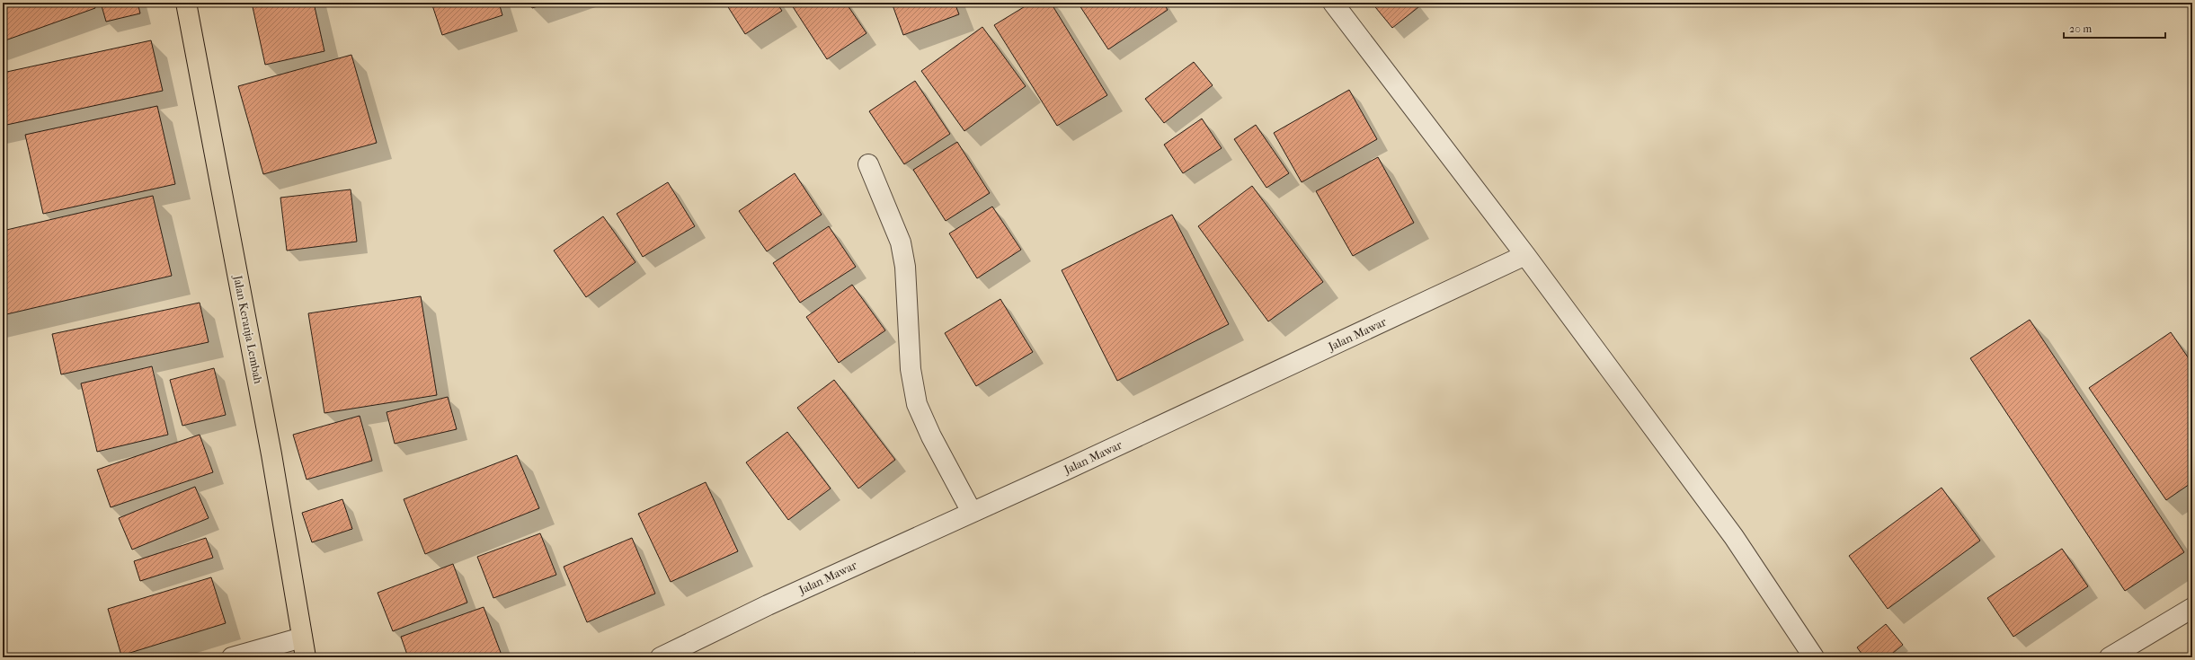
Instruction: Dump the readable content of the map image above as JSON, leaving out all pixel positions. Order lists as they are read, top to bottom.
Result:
{
  "streets": {
    "main road": ["Jalan Keranja Lembah"],
    "street": ["Jalan Mawar"]
  },
  "scale_bar": "20 m"
}
